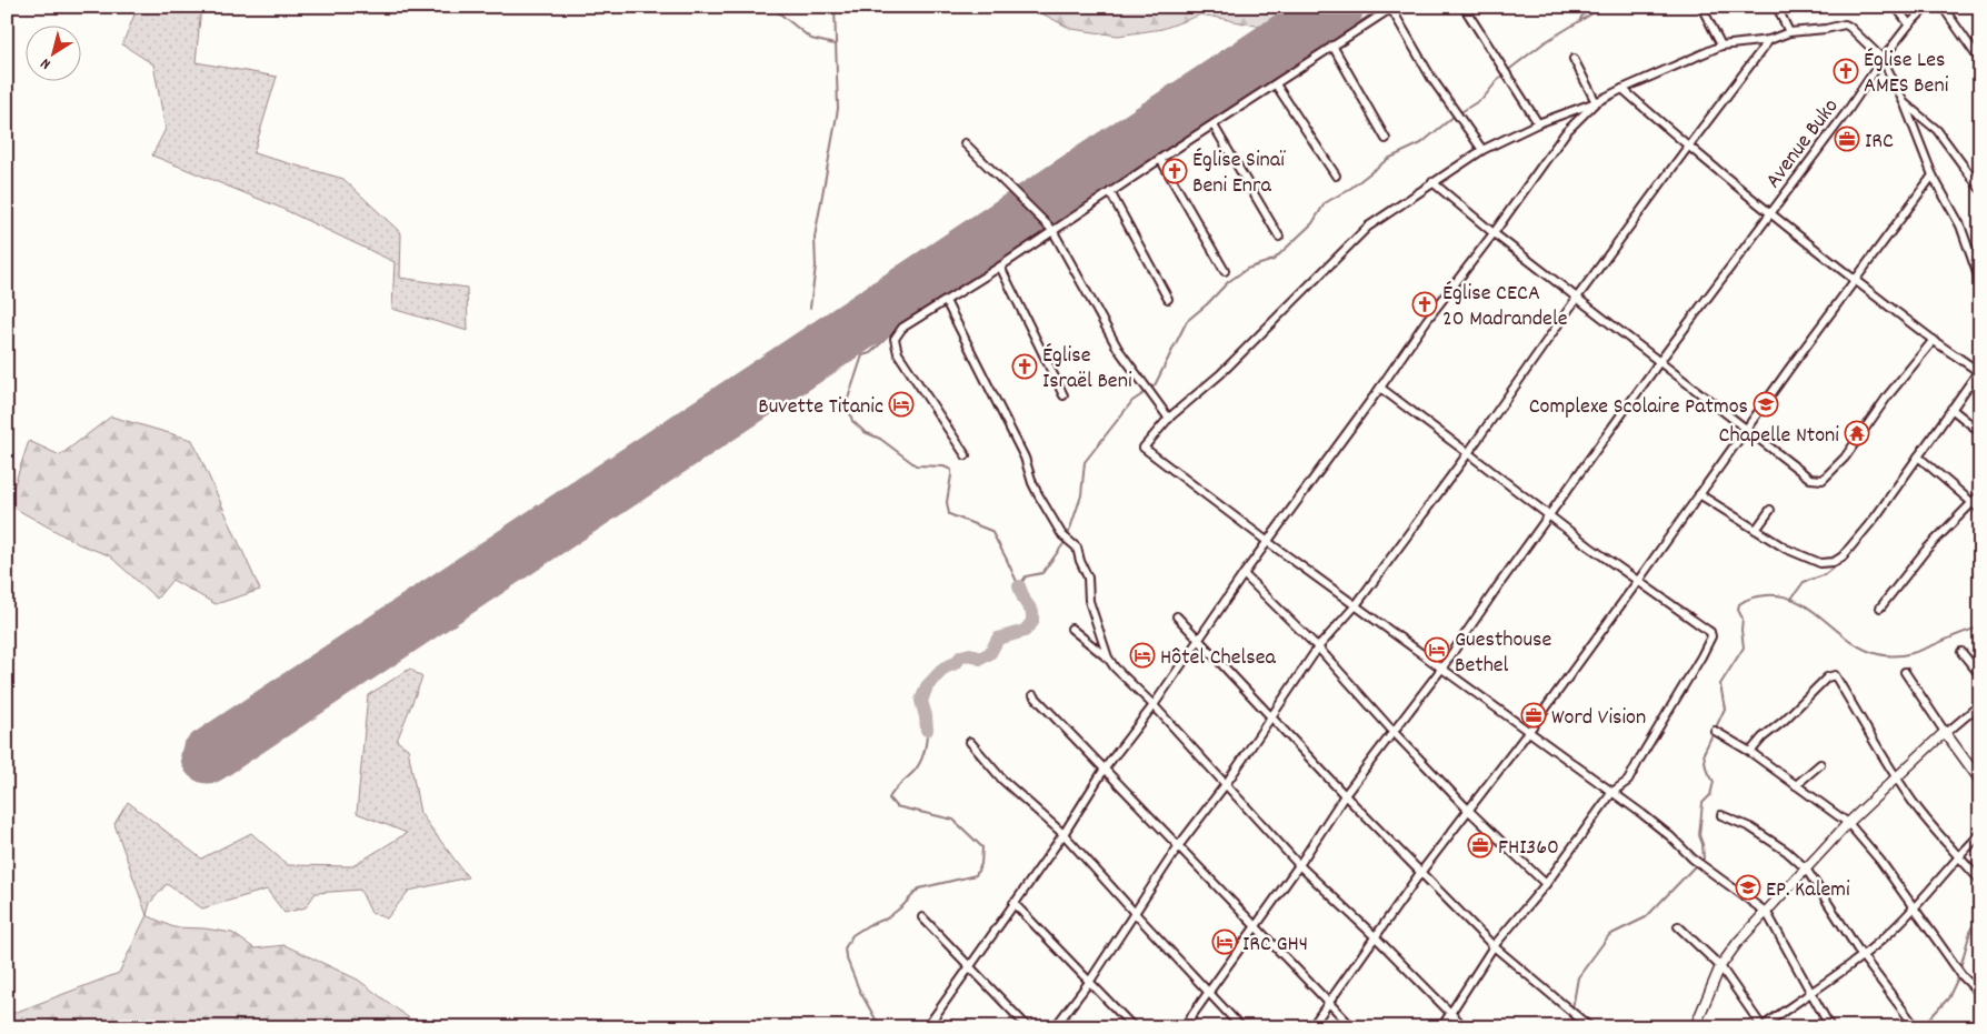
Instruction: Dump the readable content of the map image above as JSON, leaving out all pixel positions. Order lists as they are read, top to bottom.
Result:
{
  "streets": {
    "street": ["Avenue Buko"]
  },
  "places": {
    "church": [
      "Église Les AMES Beni",
      "Église Sinaï Beni Enra",
      "Église CECA 20 Madrandele",
      "Église Israël Beni"
    ],
    "office": ["IRC", "Word Vision", "FHI360"],
    "hotel": [
      "Buvette Titanic",
      "Guesthouse Bethel",
      "Hôtel Chelsea",
      "IRC GH4"
    ],
    "school or university": ["Complexe Scolaire Patmos", "EP. Kalemi"],
    "temple": ["Chapelle Ntoni"]
  },
  "north": "bottom left"
}
